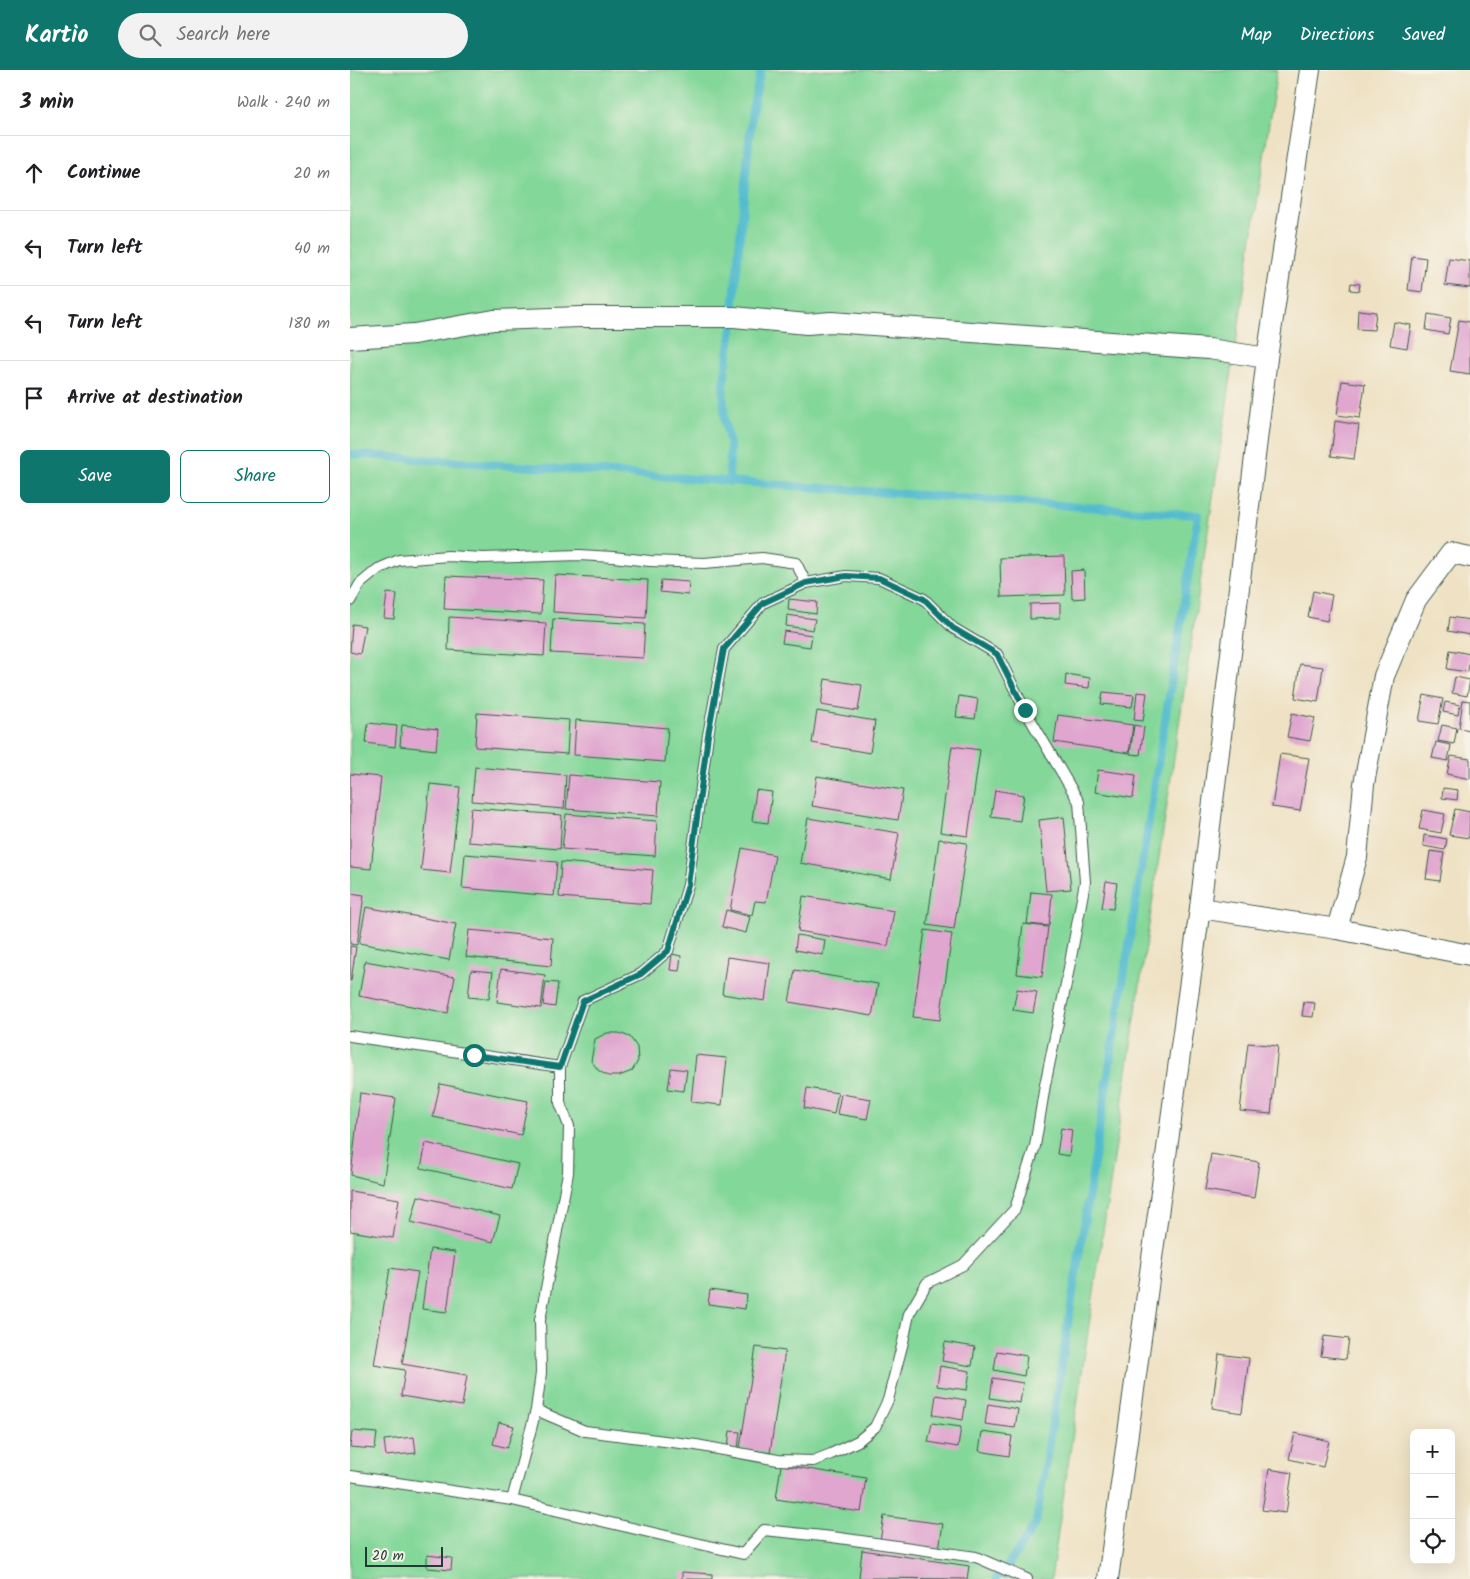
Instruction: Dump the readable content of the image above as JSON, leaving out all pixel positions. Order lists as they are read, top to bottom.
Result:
{
  "scale_bar": "20 m",
  "page": {
    "header": "Kartio",
    "search": "Search here",
    "nav": ["Map", "Directions", "Saved"],
    "heading": ["3 min", "Walk · 240 m"],
    "list": [
      ["Continue", "20 m"],
      ["Turn left", "40 m"],
      ["Turn left", "180 m"],
      "Arrive at destination"
    ],
    "buttons": ["Save", "Share"],
    "map_buttons": ["+", "−"],
    "scale": "20 m"
  }
}
